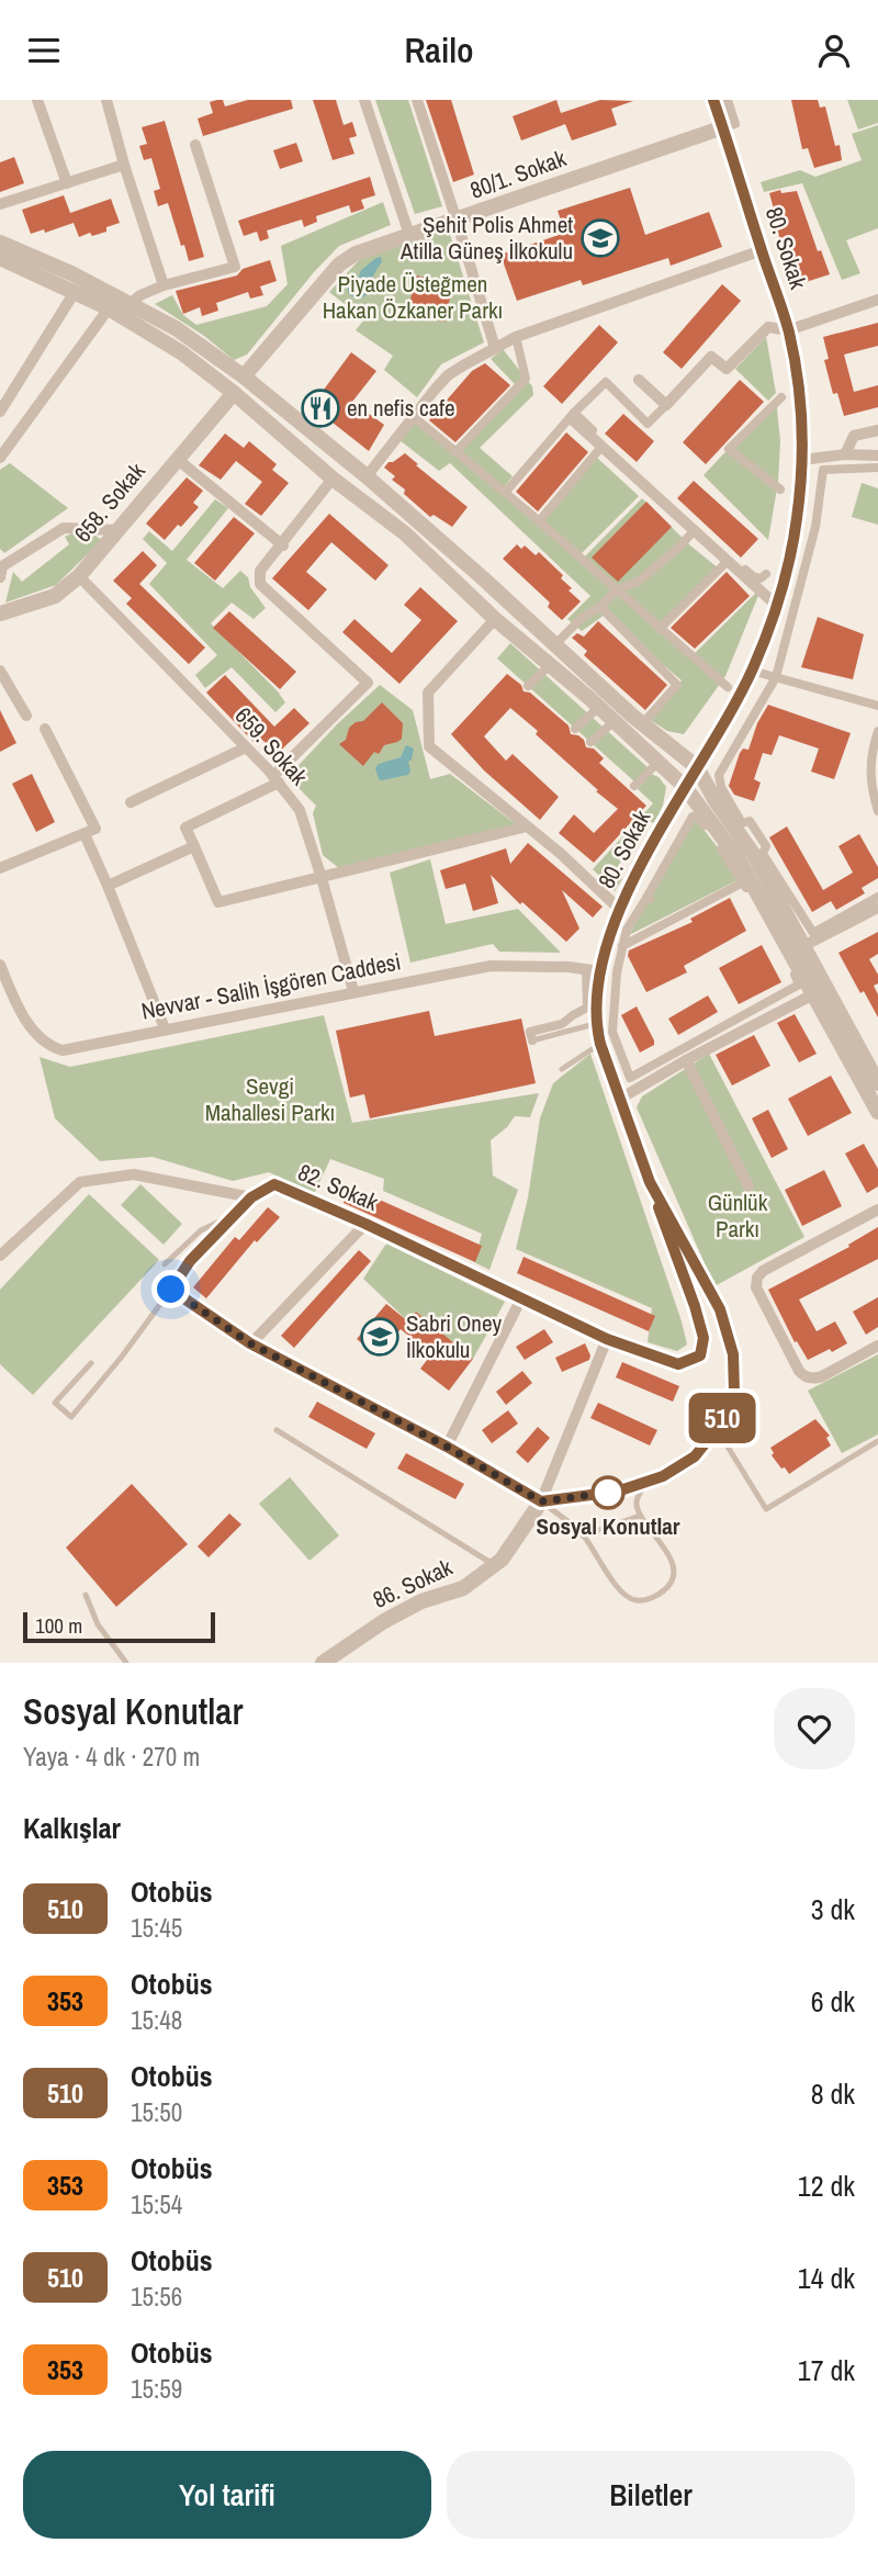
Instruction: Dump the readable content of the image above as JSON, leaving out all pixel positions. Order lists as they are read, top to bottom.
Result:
{
  "streets": {
    "street": [
      "80/1. Sokak",
      "80. Sokak",
      "658. Sokak",
      "659. Sokak",
      "Nevvar - Salih İşgören Caddesi",
      "82. Sokak",
      "86. Sokak"
    ]
  },
  "crossings": [
    ["80/1. Sokak", "80. Sokak"],
    ["80. Sokak", "Nevvar - Salih İşgören Caddesi"],
    ["80. Sokak", "82. Sokak"],
    ["80. Sokak", "86. Sokak"],
    ["658. Sokak", "659. Sokak"],
    ["659. Sokak", "Nevvar - Salih İşgören Caddesi"]
  ],
  "parks": ["Piyade Üsteğmen Hakan Özkaner Parkı", "Sevgi Mahallesi Parkı", "Günlük Parkı"],
  "places": {
    "school or university": ["Şehit Polis Ahmet Atilla Güneş İlkokulu", "Sabri Oney İlkokulu"],
    "restaurant": ["en nefis cafe"],
    "other": ["Sosyal Konutlar"]
  },
  "lines": ["bus line 510"],
  "scale_bar": "100 m",
  "page": {
    "header": "Railo",
    "on_map": "510",
    "scale": "100 m",
    "heading": [
      ["Sosyal Konutlar", "Yaya · 4 dk · 270 m"],
      "Kalkışlar"
    ],
    "list": [
      {
        "mark": "510",
        "name": "Otobüs",
        "note": "15:45",
        "value": "3 dk"
      },
      {
        "mark": "353",
        "name": "Otobüs",
        "note": "15:48",
        "value": "6 dk"
      },
      {
        "mark": "510",
        "name": "Otobüs",
        "note": "15:50",
        "value": "8 dk"
      },
      {
        "mark": "353",
        "name": "Otobüs",
        "note": "15:54",
        "value": "12 dk"
      },
      {
        "mark": "510",
        "name": "Otobüs",
        "note": "15:56",
        "value": "14 dk"
      },
      {
        "mark": "353",
        "name": "Otobüs",
        "note": "15:59",
        "value": "17 dk"
      }
    ],
    "buttons": ["Yol tarifi", "Biletler"]
  }
}
